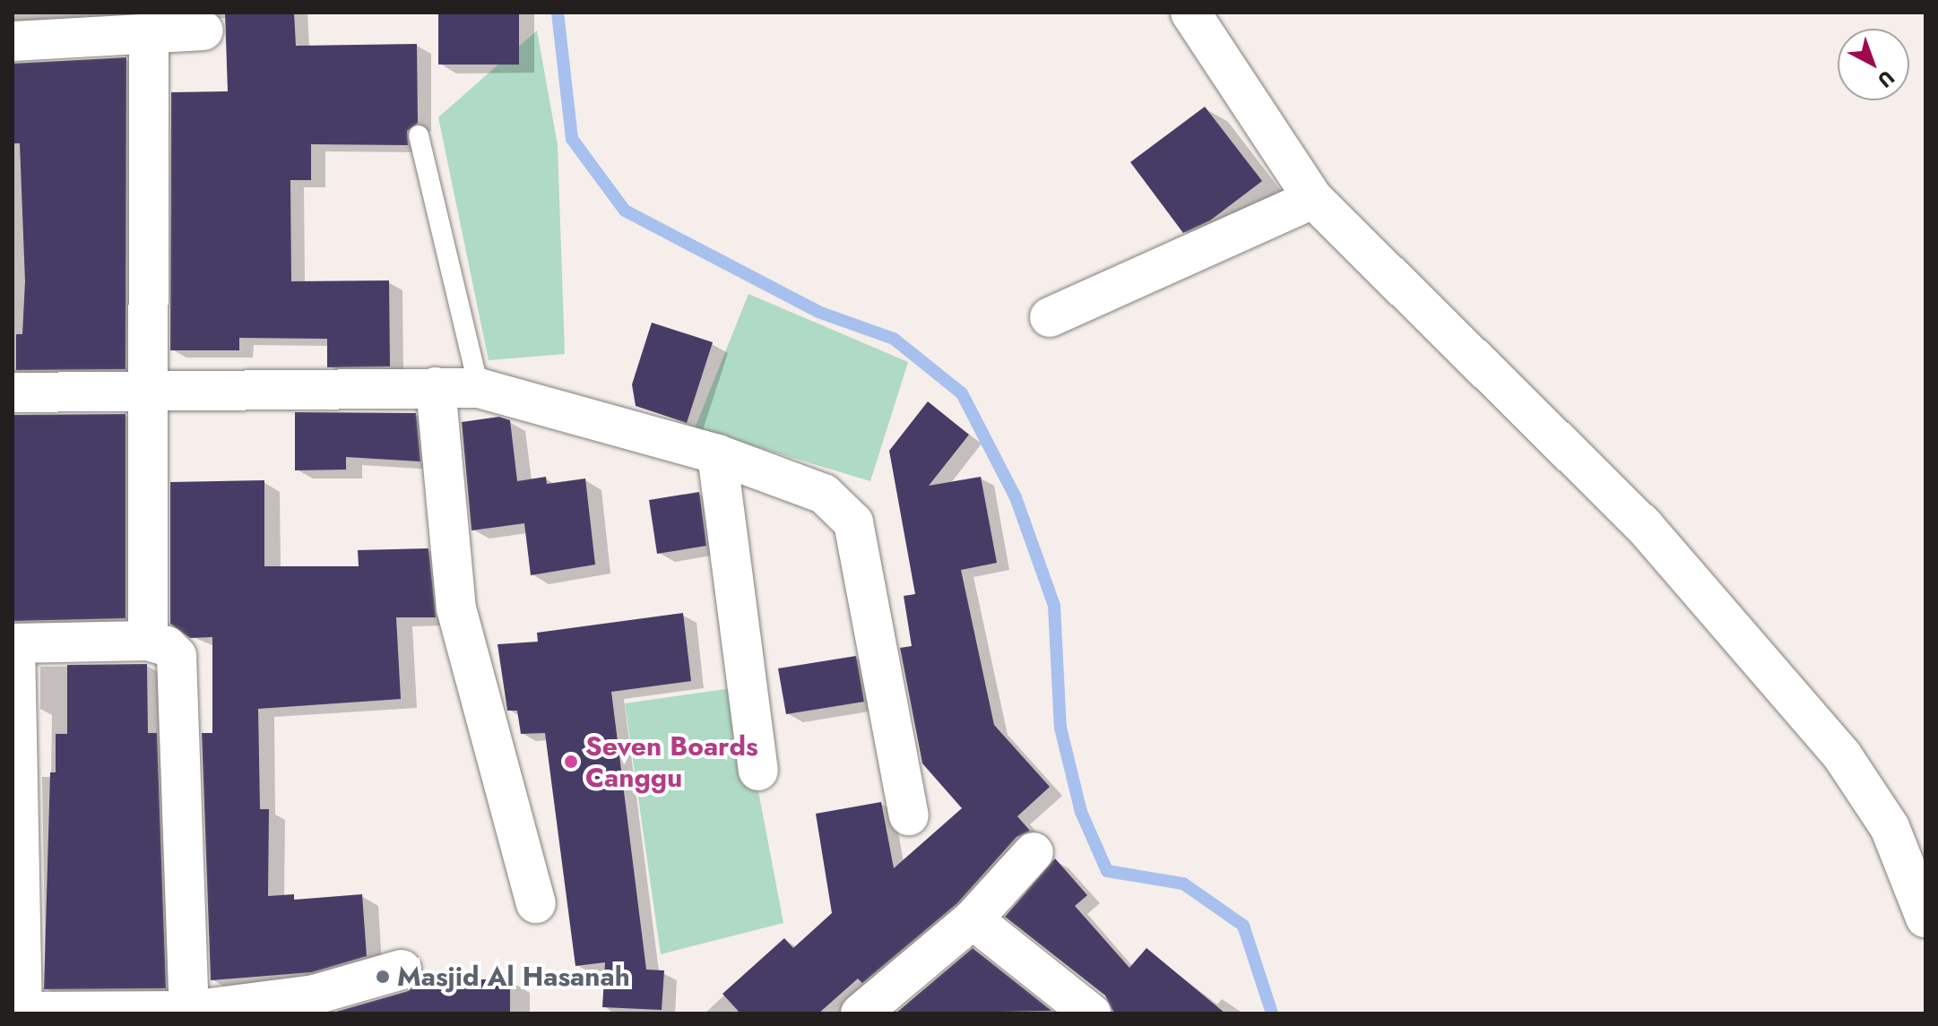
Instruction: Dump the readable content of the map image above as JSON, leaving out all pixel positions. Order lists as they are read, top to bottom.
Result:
{
  "places": ["Seven Boards Canggu", "Masjid Al Hasanah"],
  "north": "bottom right"
}
